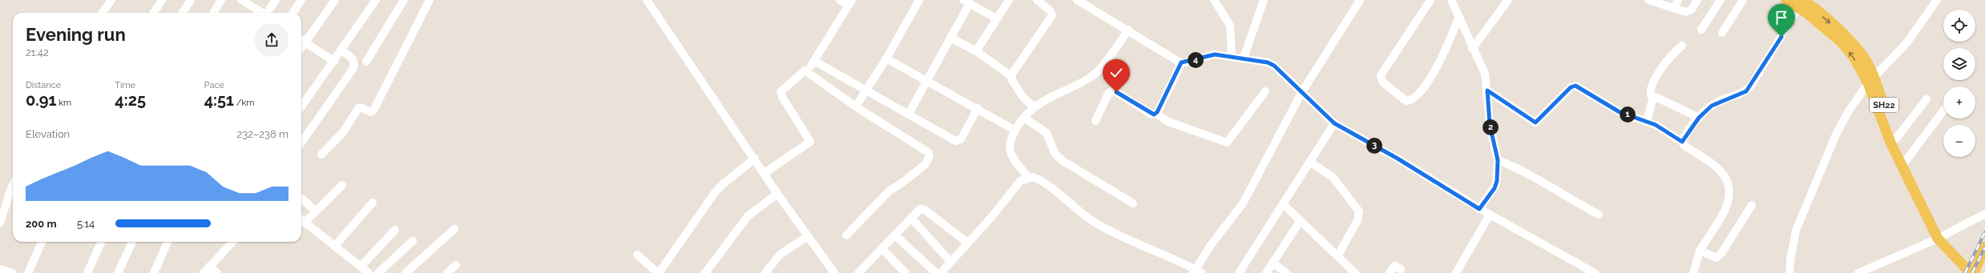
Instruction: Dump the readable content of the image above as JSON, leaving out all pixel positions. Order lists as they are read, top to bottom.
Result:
{
  "streets": {
    "main road": ["SH22"]
  },
  "page": {
    "map_buttons": ["+", "−"],
    "heading": ["Evening run", "21:42"],
    "pins": [
      "4",
      "1",
      "2",
      "3"
    ],
    "stats": [
      ["Distance", "0.91 km"],
      ["Time", "4:25"],
      ["Pace", "4:51 /km"]
    ],
    "chart": ["Elevation", "232–238 m"],
    "list": [
      {
        "name": "200 m",
        "note": "5:14"
      }
    ]
  }
}
